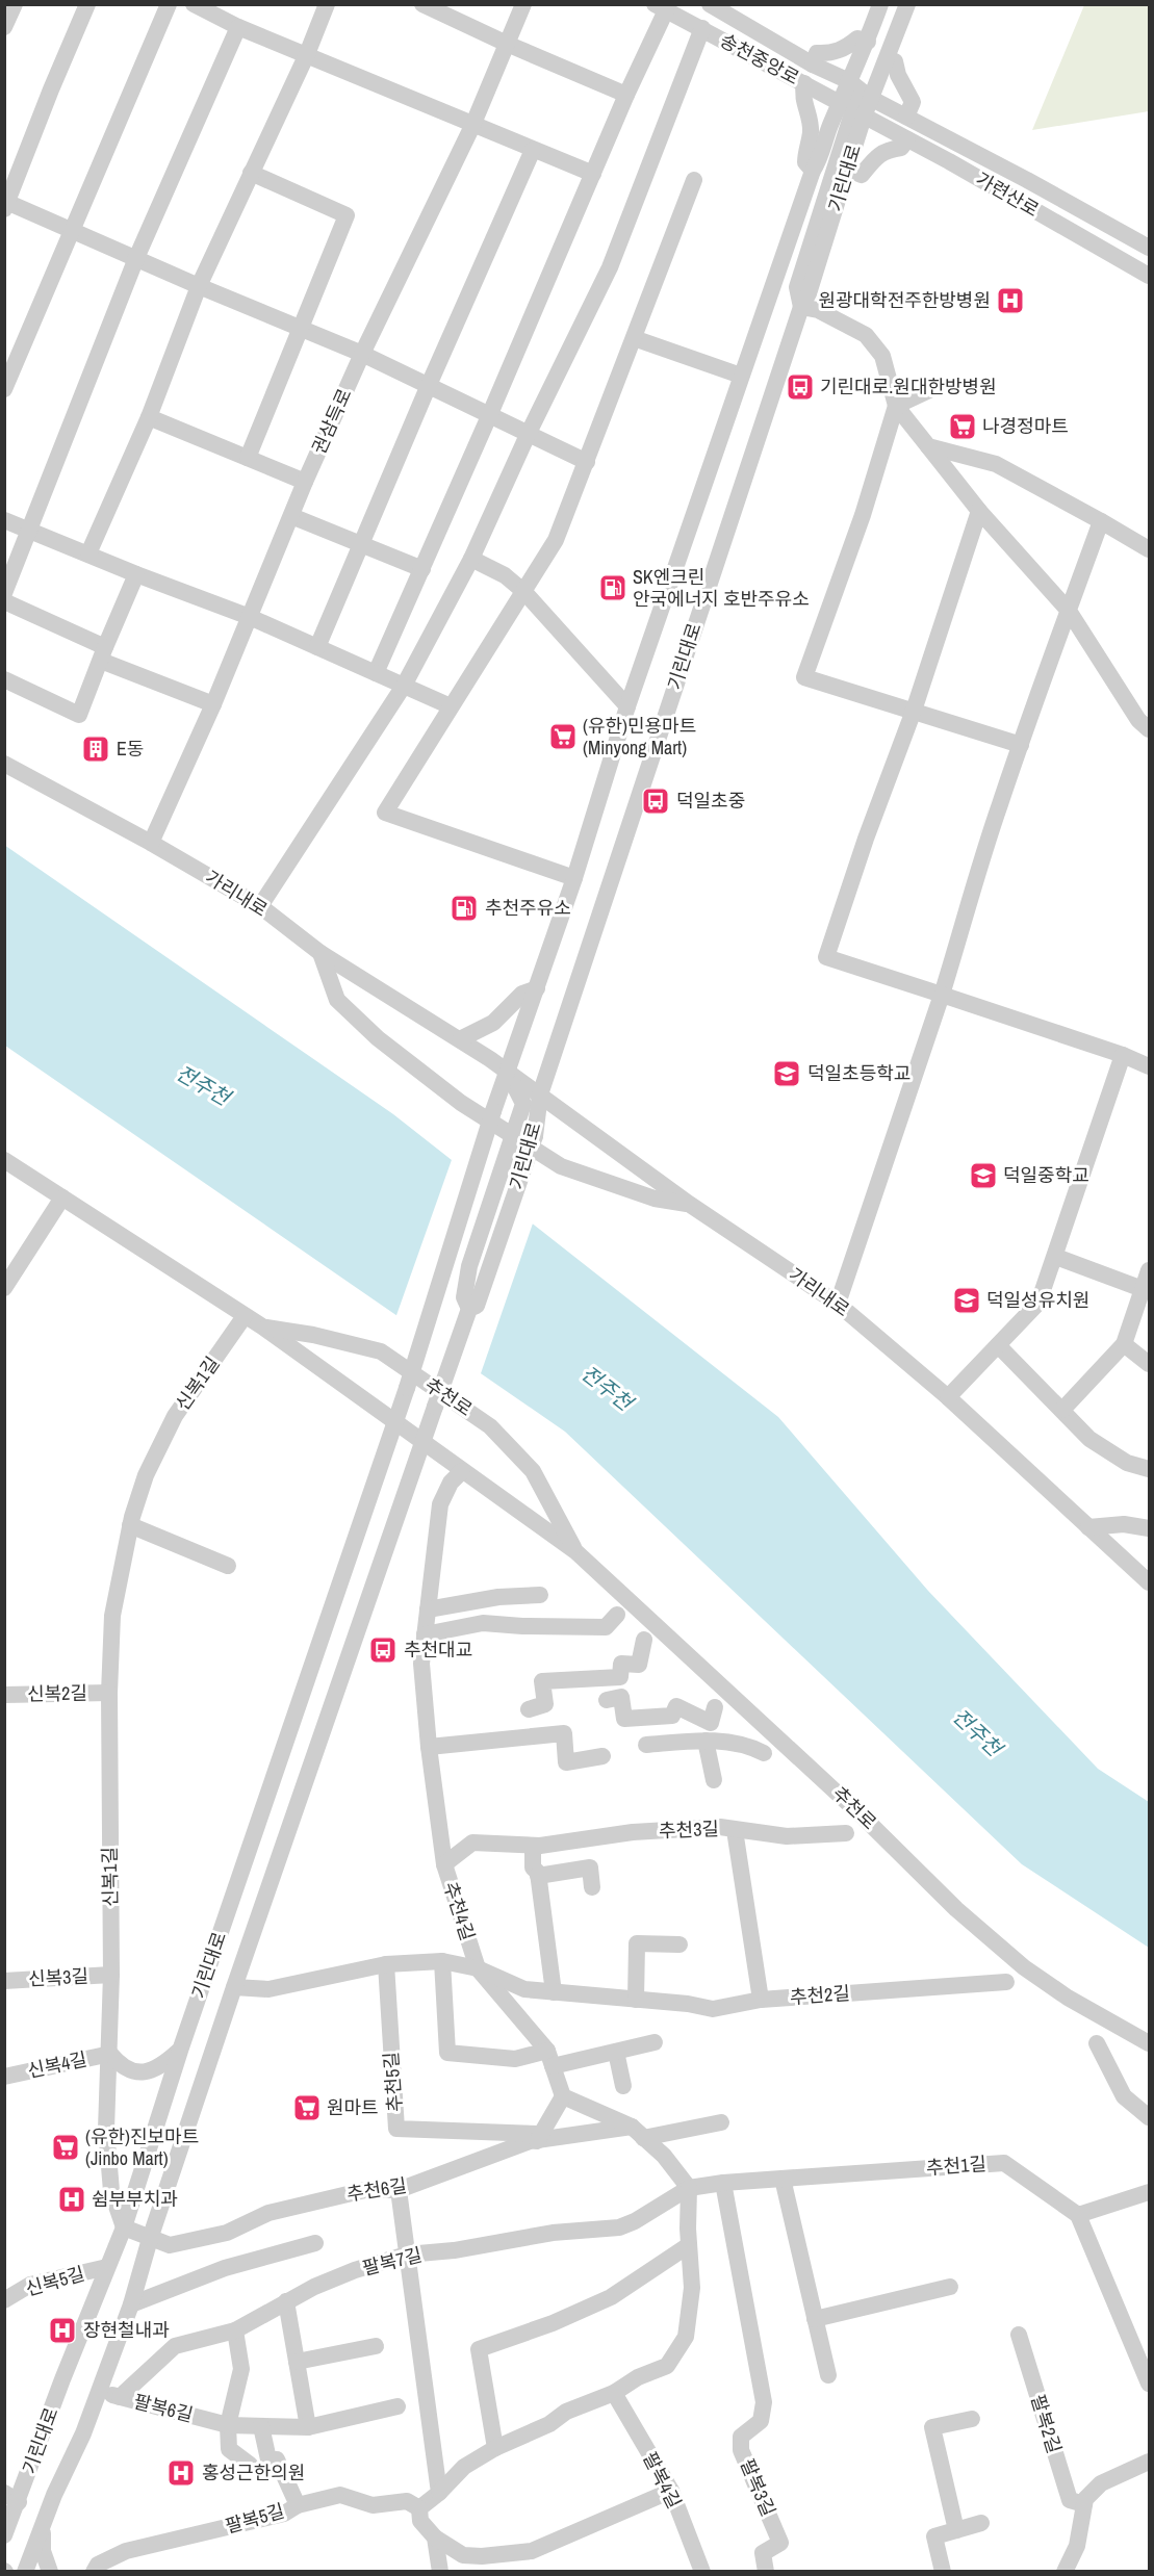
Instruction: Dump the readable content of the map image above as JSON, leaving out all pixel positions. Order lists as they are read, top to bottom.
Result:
{
  "streets": {
    "street": [
      "송천중앙로",
      "기린대로",
      "가련산로",
      "권삼득로",
      "가리내로",
      "신복1길",
      "추천로",
      "신복2길",
      "추천3길",
      "추천4길",
      "신복3길",
      "추천2길",
      "신복4길",
      "추천5길",
      "추천1길",
      "추천6길",
      "팔복7길",
      "신복5길",
      "팔복6길",
      "팔복2길",
      "팔복4길",
      "팔복3길",
      "팔복5길"
    ]
  },
  "crossings": [
    ["송천중앙로", "기린대로"],
    ["송천중앙로", "가련산로"],
    ["기린대로", "가련산로"],
    ["기린대로", "가리내로"],
    ["기린대로", "신복1길"],
    ["기린대로", "추천로"],
    ["기린대로", "추천6길"],
    ["기린대로", "신복5길"],
    ["기린대로", "팔복6길"],
    ["권삼득로", "가리내로"],
    ["신복1길", "추천로"],
    ["신복1길", "신복2길"],
    ["신복1길", "신복3길"],
    ["신복1길", "신복4길"],
    ["신복1길", "추천6길"],
    ["추천로", "추천4길"],
    ["추천3길", "추천4길"],
    ["추천4길", "추천2길"],
    ["추천5길", "추천6길"],
    ["추천1길", "팔복7길"],
    ["추천1길", "팔복3길"],
    ["팔복7길", "팔복6길"]
  ],
  "water": ["전주천"],
  "places": {
    "hospital": [
      "원광대학전주한방병원",
      "쉼부부치과",
      "장현철내과",
      "홍성근한의원"
    ],
    "bus stop": ["기린대로.원대한방병원", "덕일초중", "추천대교"],
    "supermarket": [
      "나경정마트",
      "(유한)민용마트 (Minyong Mart)",
      "원마트",
      "(유한)진보마트 (Jinbo Mart)"
    ],
    "fuel station": ["SK엔크린 안국에너지 호반주유소", "추천주유소"],
    "building": ["E동"],
    "school or university": ["덕일초등학교", "덕일중학교", "덕일성유치원"]
  }
}
